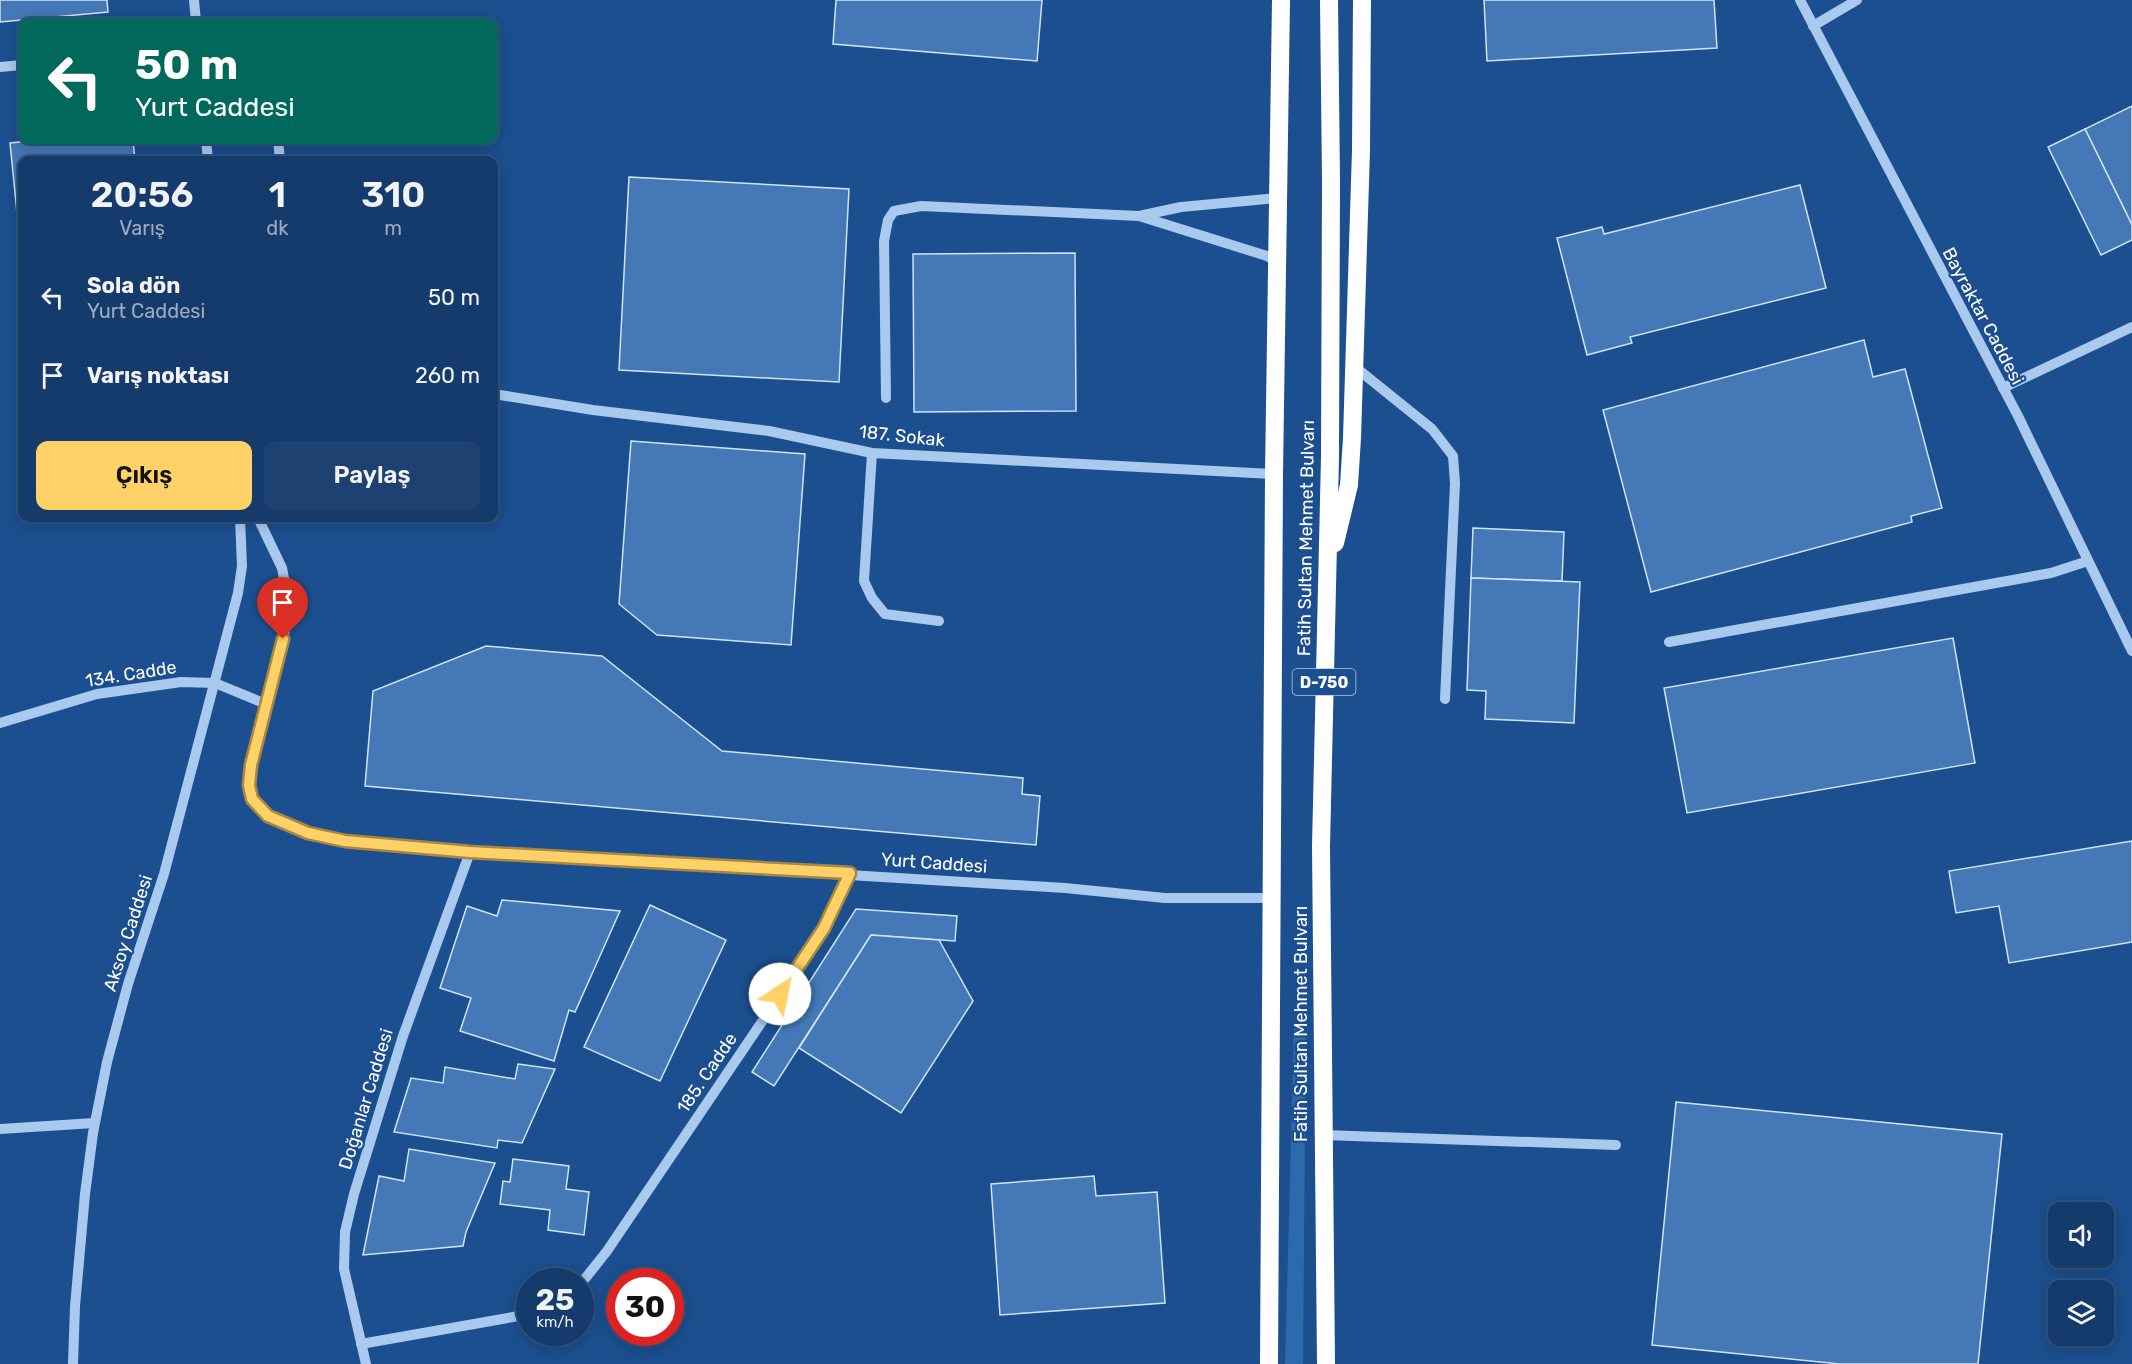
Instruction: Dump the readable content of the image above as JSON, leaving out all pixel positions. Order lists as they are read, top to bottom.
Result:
{
  "streets": {
    "highway": ["Fatih Sultan Mehmet Bulvarı", "D-750"],
    "street": [
      "Bayraktar Caddesi",
      "187. Sokak",
      "134. Cadde",
      "Yurt Caddesi",
      "Aksoy Caddesi",
      "185. Cadde",
      "Doğanlar Caddesi"
    ]
  },
  "crossings": [
    ["187. Sokak", "Fatih Sultan Mehmet Bulvarı"],
    ["Fatih Sultan Mehmet Bulvarı", "Yurt Caddesi"],
    ["134. Cadde", "Yurt Caddesi"],
    ["134. Cadde", "Aksoy Caddesi"],
    ["Yurt Caddesi", "185. Cadde"],
    ["Yurt Caddesi", "Doğanlar Caddesi"]
  ],
  "page": {
    "turn": ["50 m", "Yurt Caddesi"],
    "eta": [
      "20:56",
      "Varış",
      "1",
      "dk",
      "310",
      "m"
    ],
    "list": [
      {
        "name": "Sola dön",
        "note": "Yurt Caddesi",
        "value": "50 m"
      },
      {
        "name": "Varış noktası",
        "value": "260 m"
      }
    ],
    "buttons": ["Çıkış", "Paylaş"],
    "speed": "25 km/h",
    "limit": "30"
  }
}
